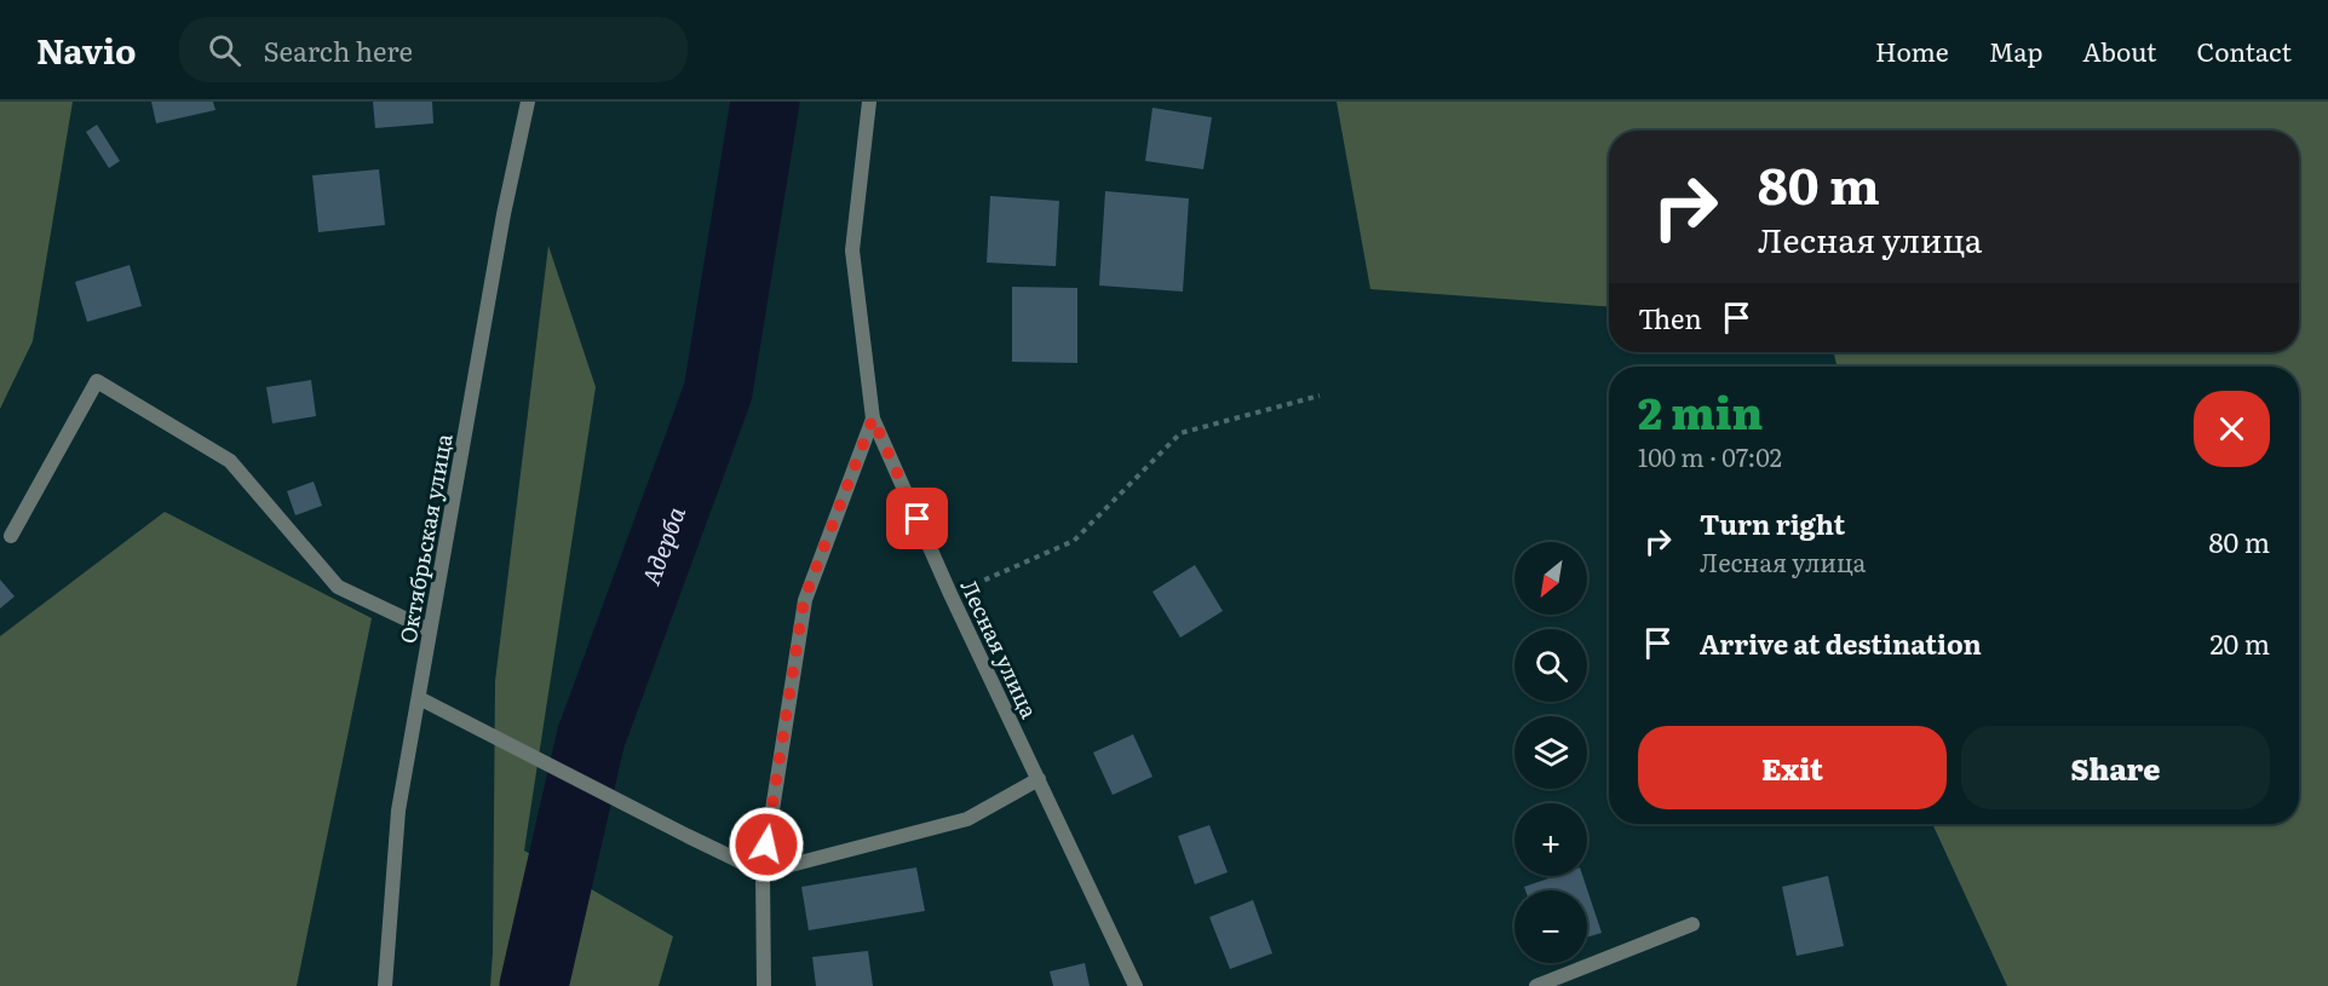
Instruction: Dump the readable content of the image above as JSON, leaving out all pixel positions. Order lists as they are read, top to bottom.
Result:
{
  "streets": {
    "street": ["Октябрьская улица", "Лесная улица"]
  },
  "water": ["Адерба"],
  "north": "bottom left",
  "page": {
    "header": "Navio",
    "search": "Search here",
    "nav": [
      "Home",
      "Map",
      "About",
      "Contact"
    ],
    "turn": ["80 m", "Лесная улица"],
    "then": "Then",
    "heading": ["2 min", "100 m · 07:02"],
    "list": [
      {
        "name": "Turn right",
        "note": "Лесная улица",
        "value": "80 m"
      },
      {
        "name": "Arrive at destination",
        "value": "20 m"
      }
    ],
    "map_buttons": ["+", "−"],
    "buttons": ["Exit", "Share"]
  }
}
